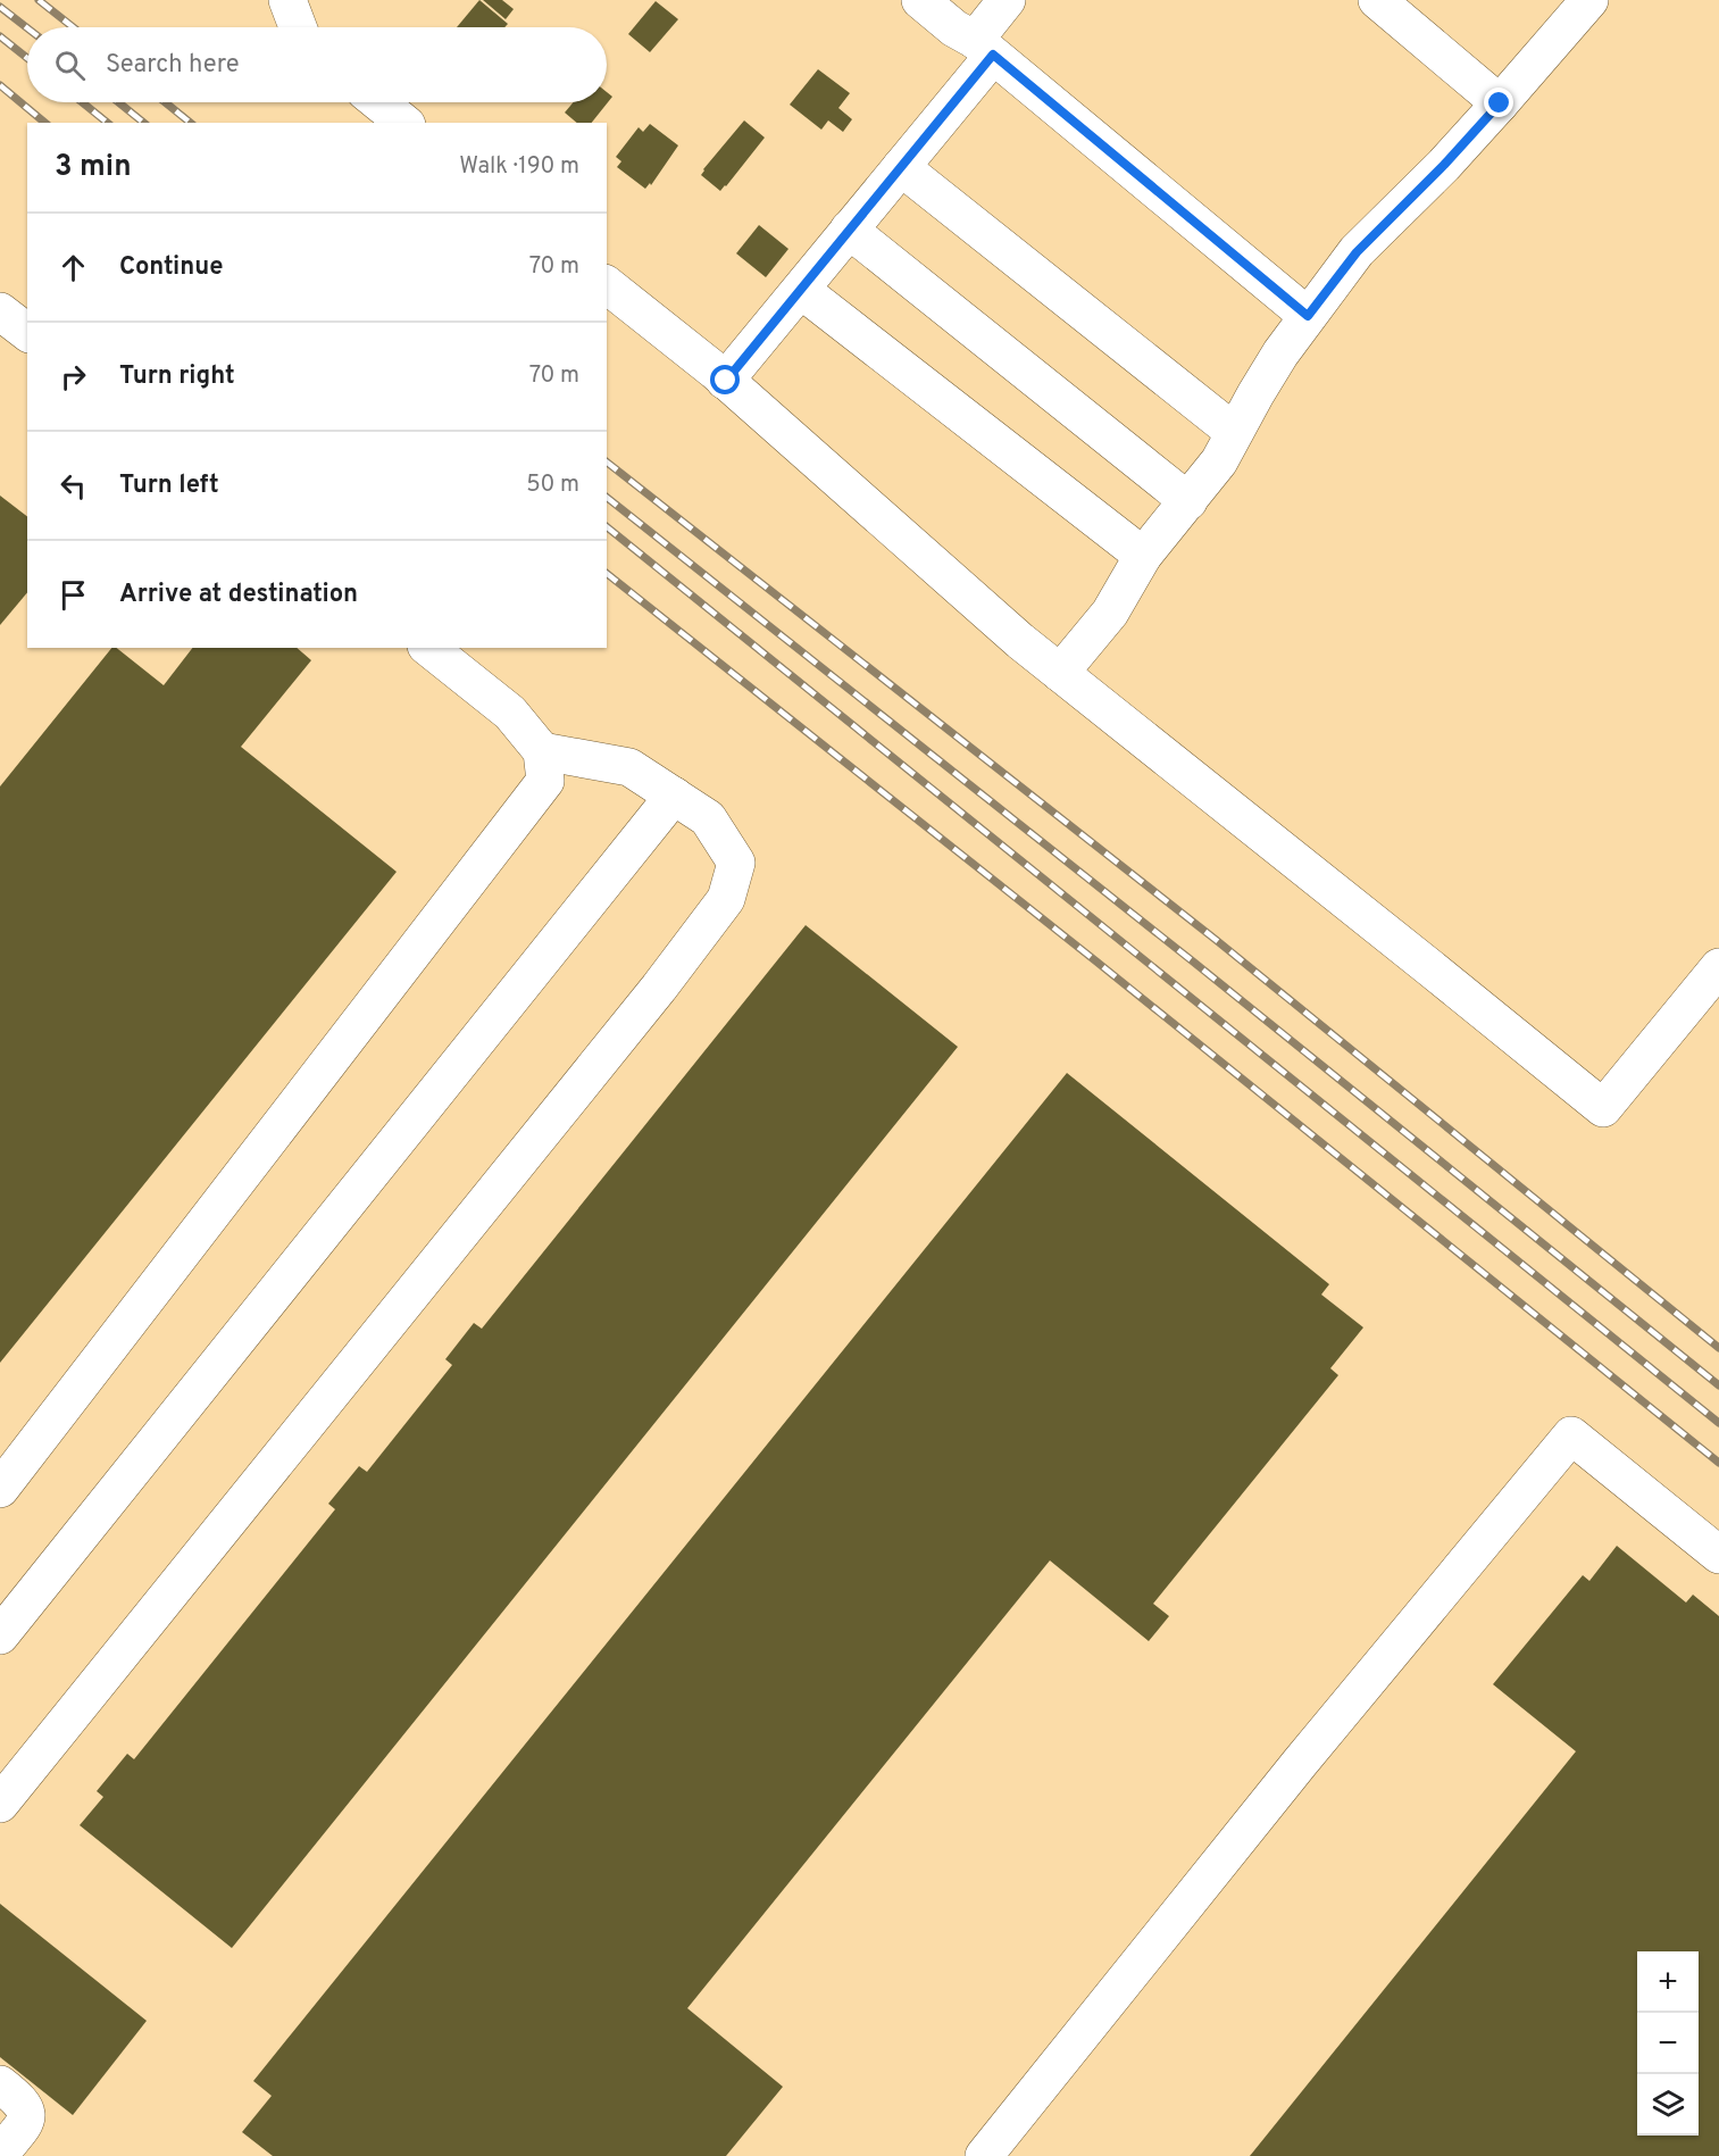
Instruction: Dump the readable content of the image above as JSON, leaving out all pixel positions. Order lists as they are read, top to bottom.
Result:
{
  "page": {
    "search": "Search here",
    "heading": ["3 min", "Walk · 190 m"],
    "list": [
      ["Continue", "70 m"],
      ["Turn right", "70 m"],
      ["Turn left", "50 m"],
      "Arrive at destination"
    ],
    "map_buttons": ["+", "−"]
  }
}
